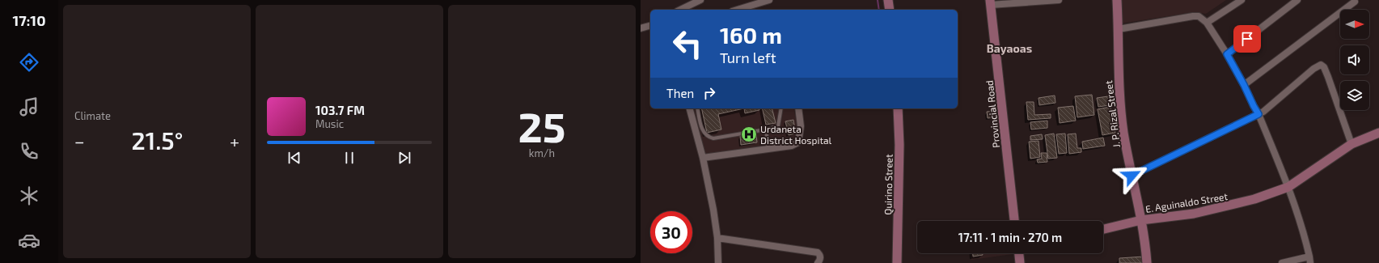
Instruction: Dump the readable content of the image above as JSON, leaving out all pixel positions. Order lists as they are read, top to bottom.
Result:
{
  "streets": {
    "street": [
      "Provincial Road",
      "J. P. Rizal Street",
      "Quirino Street",
      "E. Aguinaldo Street"
    ]
  },
  "crossings": [
    ["J. P. Rizal Street", "E. Aguinaldo Street"]
  ],
  "districts": ["Bayaoas"],
  "places": {
    "hospital": ["Urdaneta District Hospital"]
  },
  "north": "right",
  "page": {
    "tabs": "17:10",
    "tile": [
      "Climate",
      ["25", "km/h"]
    ],
    "turn": ["160 m", "Turn left"],
    "then": "Then",
    "song": ["103.7 FM", "Music"],
    "heat": ["−", "21.5°", "+"],
    "limit": "30",
    "trip": "17:11 · 1 min · 270 m"
  }
}
